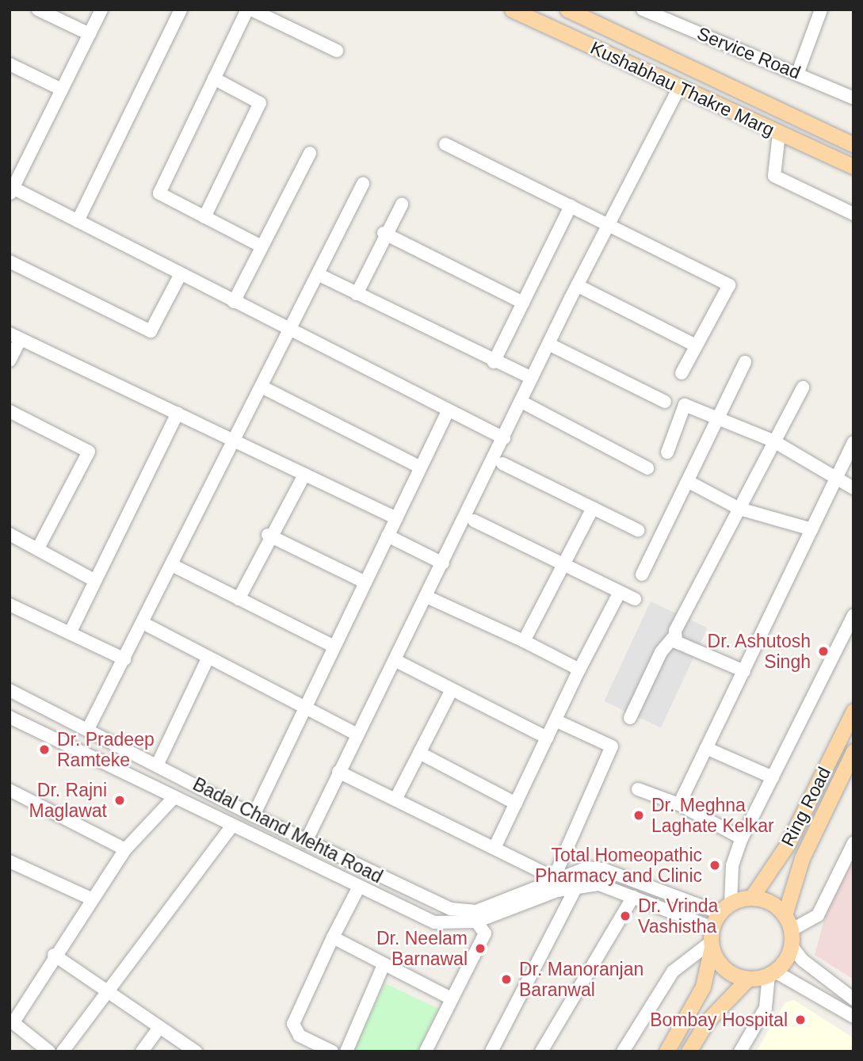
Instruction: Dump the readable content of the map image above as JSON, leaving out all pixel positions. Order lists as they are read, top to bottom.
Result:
{
  "streets": {
    "main road": ["Kushabhau Thakre Marg", "Ring Road"],
    "street": ["Service Road", "Badal Chand Mehta Road"]
  },
  "crossings": [
    ["Ring Road", "Badal Chand Mehta Road"]
  ],
  "places": [
    "Dr. Ashutosh Singh",
    "Dr. Pradeep Ramteke",
    "Dr. Rajni Maglawat",
    "Dr. Meghna Laghate Kelkar",
    "Total Homeopathic Pharmacy and Clinic",
    "Dr. Vrinda Vashistha",
    "Dr. Neelam Barnawal",
    "Dr. Manoranjan Baranwal",
    "Bombay Hospital"
  ]
}
